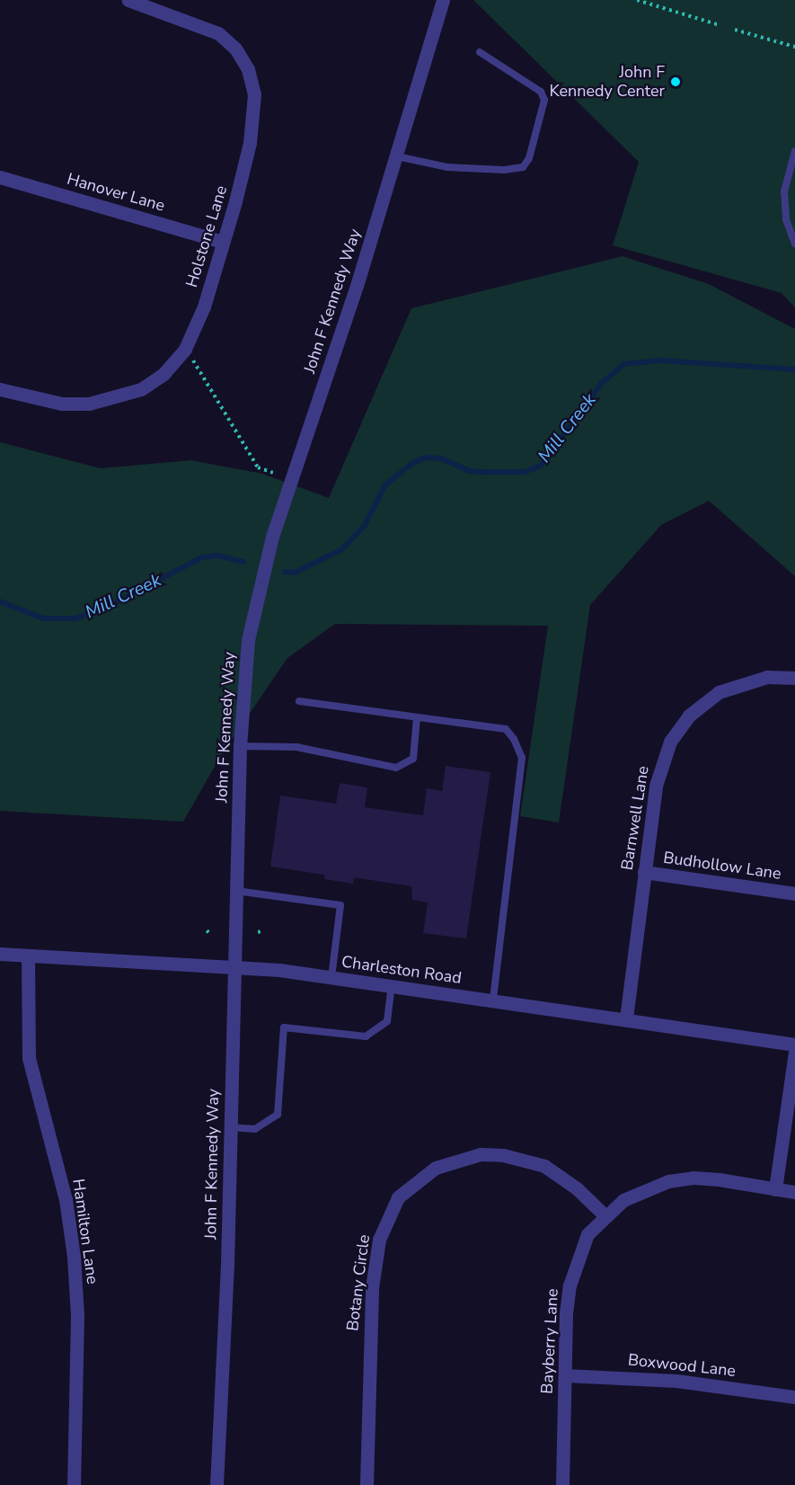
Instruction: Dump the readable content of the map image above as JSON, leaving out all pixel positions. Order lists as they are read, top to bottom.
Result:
{
  "streets": {
    "street": [
      "Hanover Lane",
      "Holstone Lane",
      "John F Kennedy Way",
      "Barnwell Lane",
      "Budhollow Lane",
      "Charleston Road",
      "Hamilton Lane",
      "Botany Circle",
      "Bayberry Lane",
      "Boxwood Lane"
    ]
  },
  "crossings": [
    ["Hanover Lane", "Holstone Lane"],
    ["John F Kennedy Way", "Charleston Road"],
    ["Barnwell Lane", "Budhollow Lane"],
    ["Barnwell Lane", "Charleston Road"],
    ["Charleston Road", "Hamilton Lane"],
    ["Botany Circle", "Bayberry Lane"],
    ["Bayberry Lane", "Boxwood Lane"]
  ],
  "water": ["Mill Creek"],
  "places": ["John F Kennedy Center"]
}
